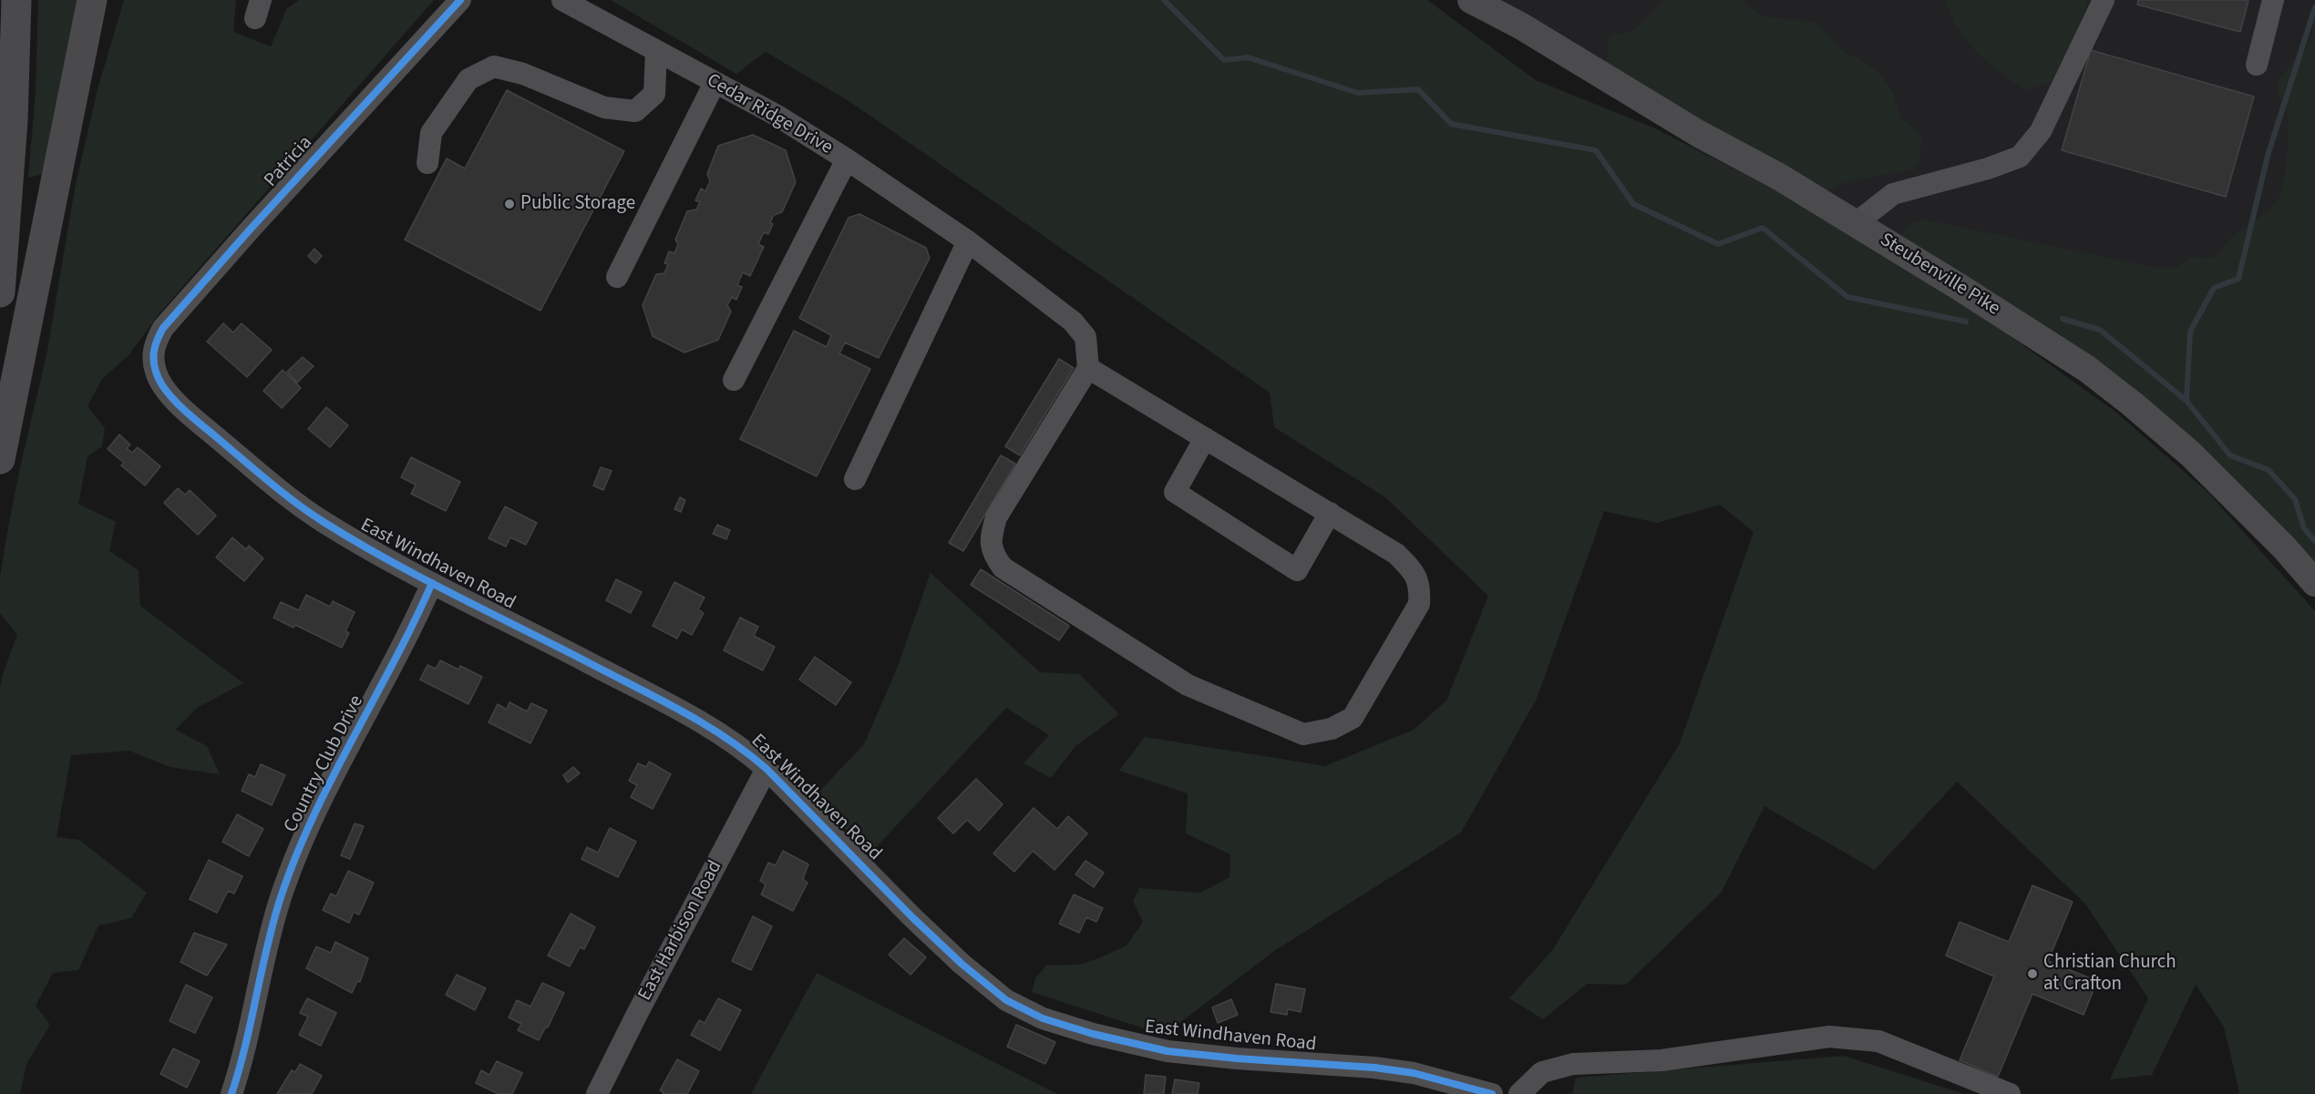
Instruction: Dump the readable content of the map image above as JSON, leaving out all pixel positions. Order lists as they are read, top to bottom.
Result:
{
  "streets": {
    "main road": ["Steubenville Pike"],
    "street": [
      "Cedar Ridge Drive",
      "Patricia",
      "East Windhaven Road",
      "Country Club Drive",
      "East Harbison Road"
    ]
  },
  "crossings": [
    ["Patricia", "East Windhaven Road"],
    ["East Windhaven Road", "Country Club Drive"],
    ["East Windhaven Road", "East Harbison Road"]
  ],
  "places": ["Public Storage", "Christian Church at Crafton"]
}
